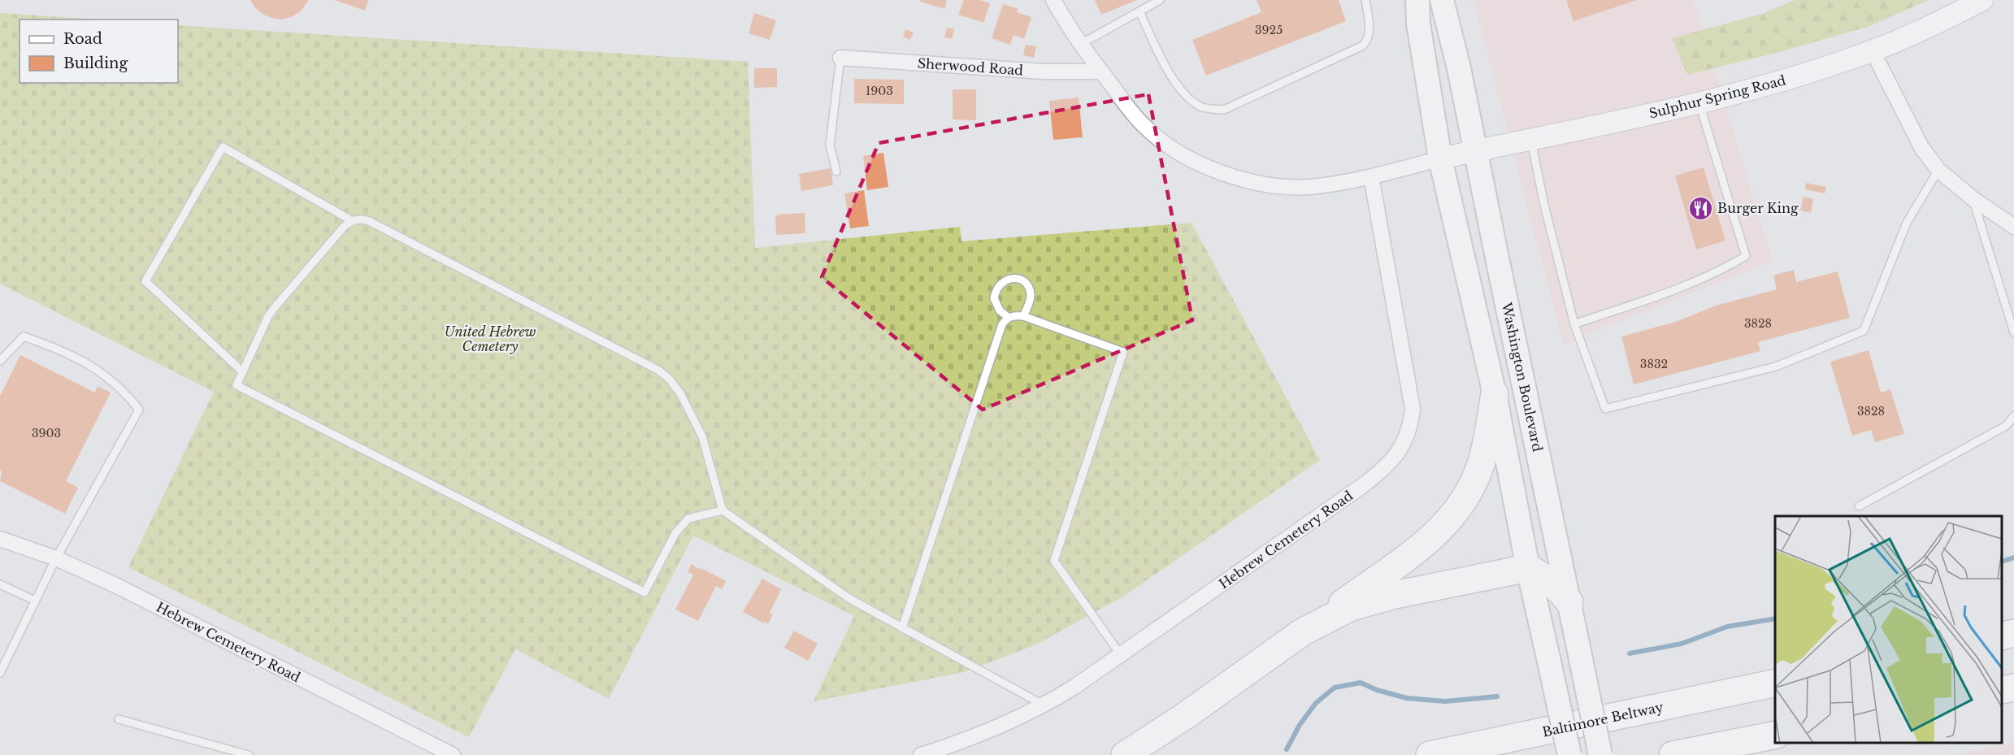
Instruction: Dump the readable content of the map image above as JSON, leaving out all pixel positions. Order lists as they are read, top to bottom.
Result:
{
  "streets": {
    "highway": ["Baltimore Beltway"],
    "main road": ["Sulphur Spring Road", "Washington Boulevard"],
    "street": ["Sherwood Road", "Hebrew Cemetery Road"]
  },
  "crossings": [
    ["Sulphur Spring Road", "Washington Boulevard"]
  ],
  "parks": ["United Hebrew Cemetery"],
  "places": {
    "restaurant": ["Burger King"]
  },
  "house_numbers": [
    "3925",
    "1903",
    "3828",
    "3832",
    "3828",
    "3903"
  ],
  "legend": ["Road", "Building"]
}
